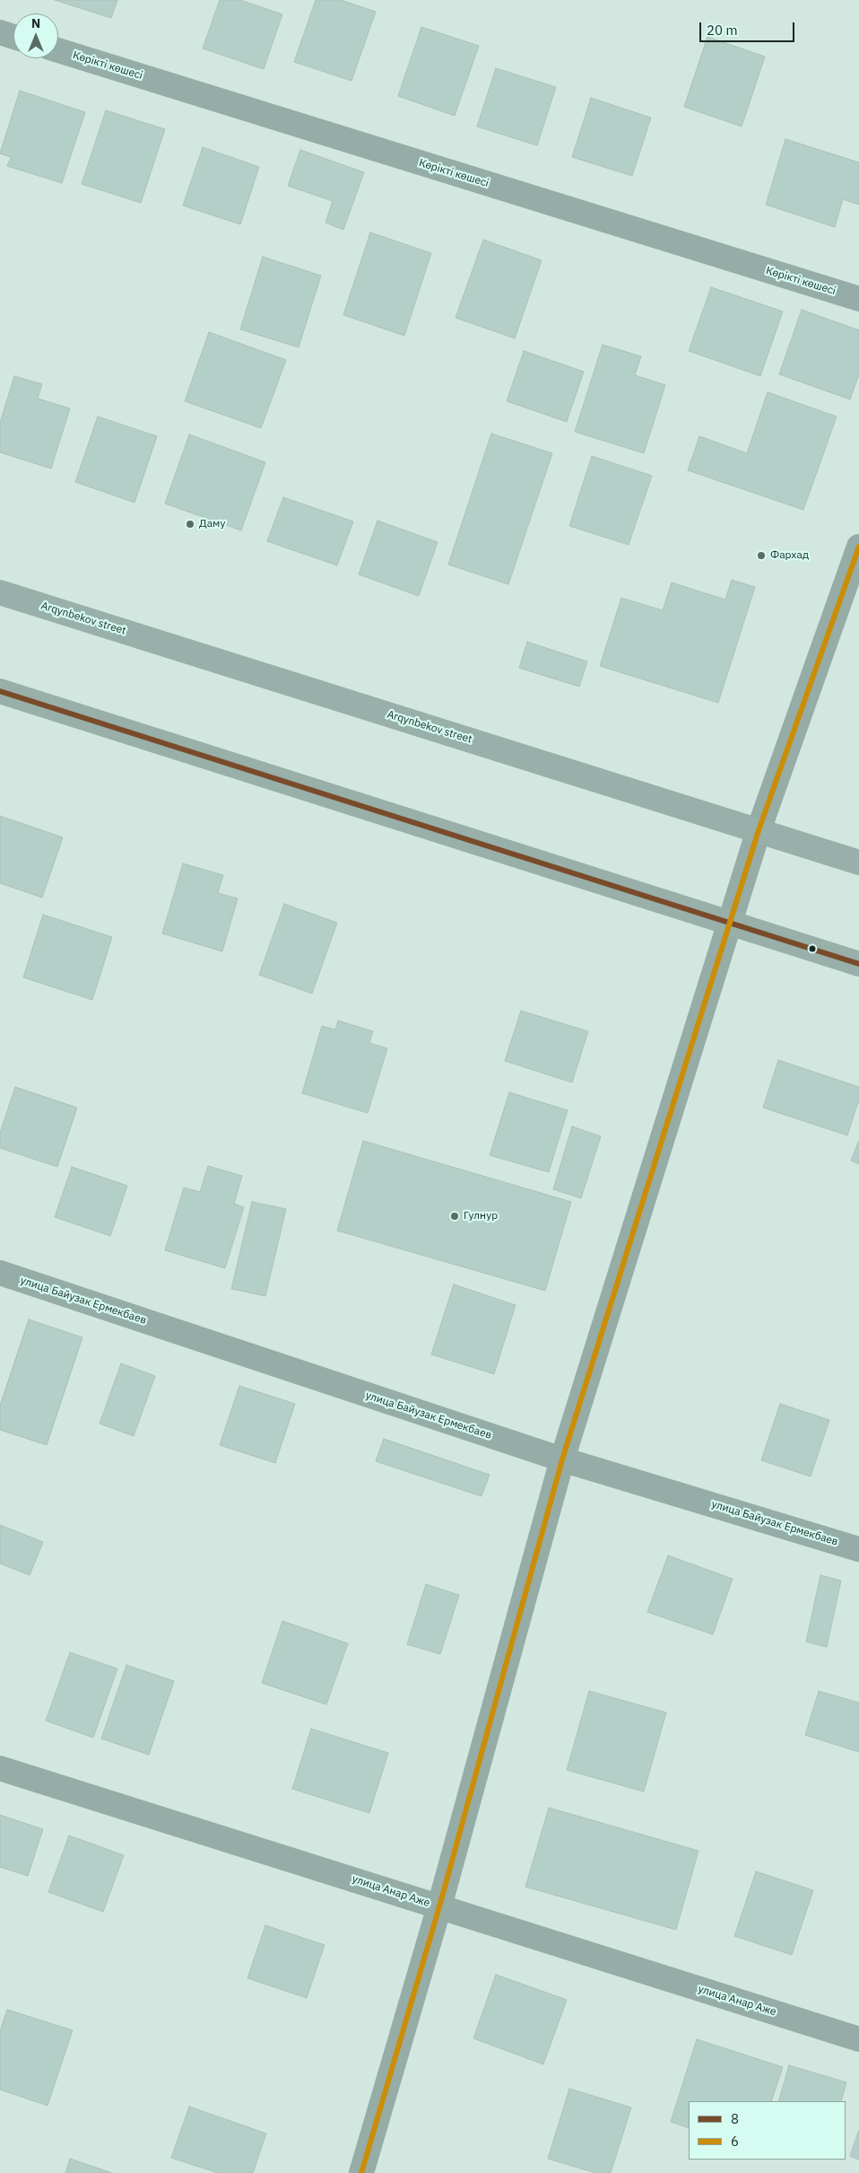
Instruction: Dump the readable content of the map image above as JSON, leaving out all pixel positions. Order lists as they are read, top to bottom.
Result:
{
  "streets": {
    "main road": ["Arqynbekov street"],
    "street": ["Көрікті көшесі", "улица Байузак Ермекбаев", "улица Анар Аже"]
  },
  "places": ["Даму", "Фархад", "Гулнур"],
  "lines": ["transit line 6", "transit line 8"],
  "legend": ["8", "6"],
  "scale_bar": "20 m",
  "north": "top"
}
